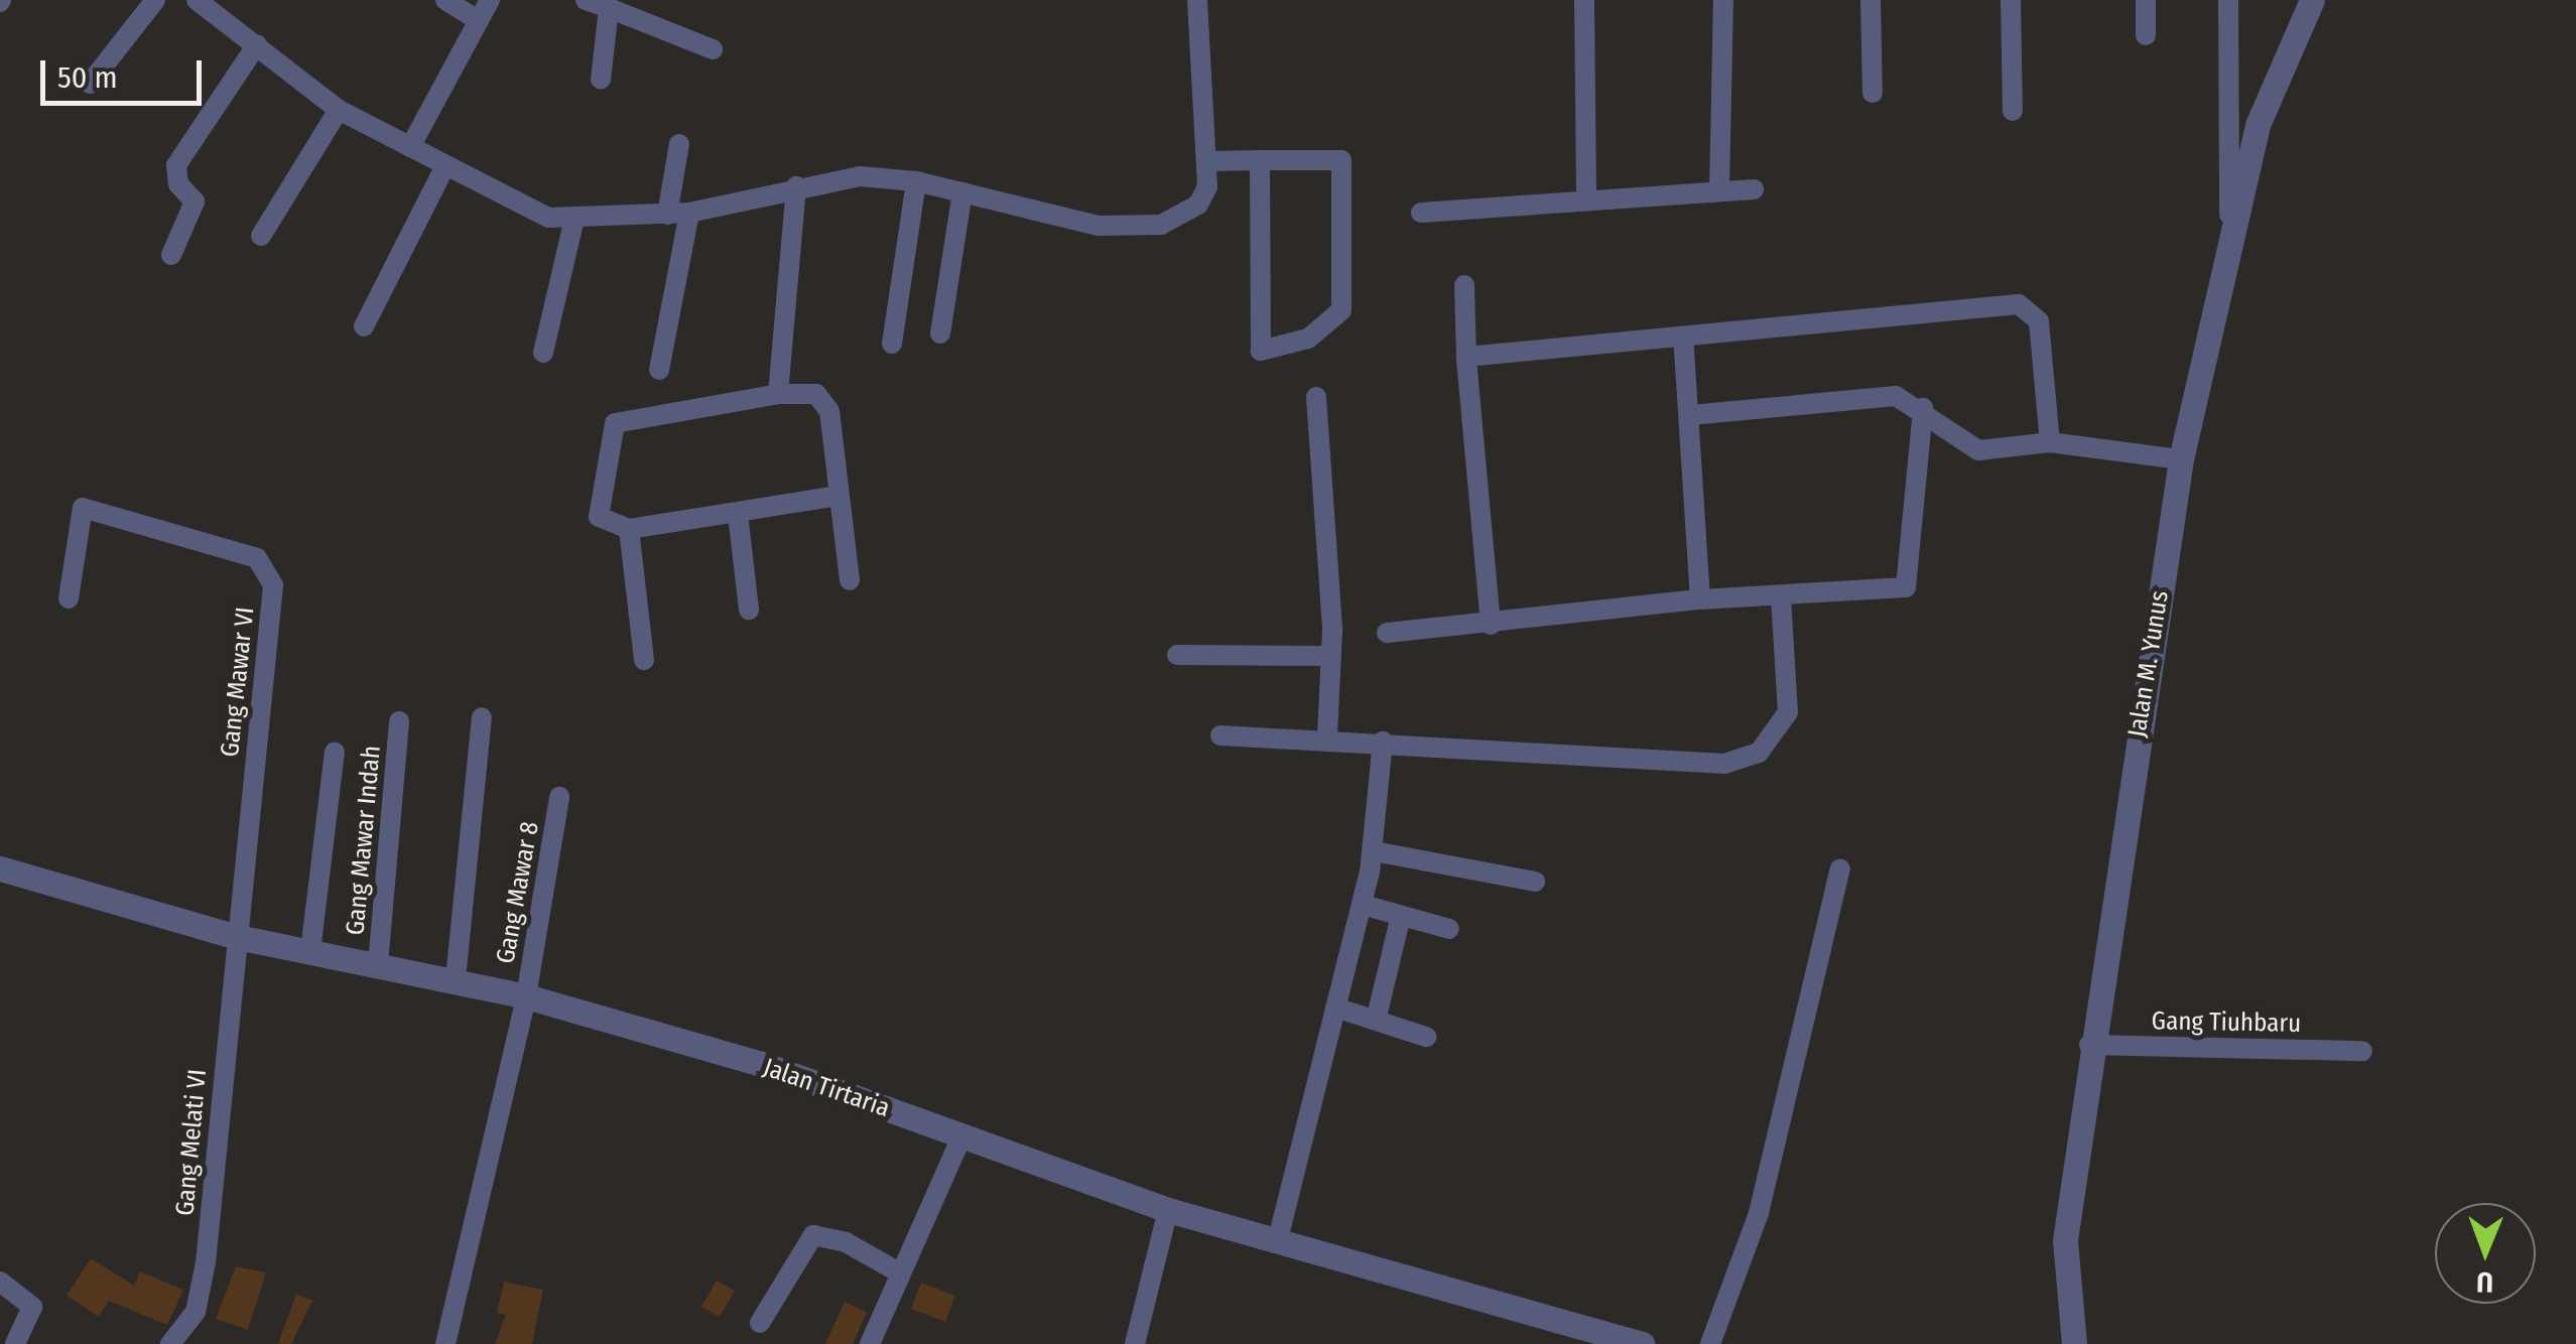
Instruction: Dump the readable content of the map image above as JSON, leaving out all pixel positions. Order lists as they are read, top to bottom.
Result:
{
  "streets": {
    "street": [
      "Jalan M. Yunus",
      "Gang Mawar VI",
      "Gang Mawar Indah",
      "Gang Mawar 8",
      "Gang Tiuhbaru",
      "Jalan Tirtaria",
      "Gang Melati VI"
    ]
  },
  "crossings": [
    ["Jalan M. Yunus", "Gang Tiuhbaru"],
    ["Gang Mawar VI", "Jalan Tirtaria"],
    ["Gang Mawar VI", "Gang Melati VI"],
    ["Gang Mawar Indah", "Jalan Tirtaria"],
    ["Gang Mawar 8", "Jalan Tirtaria"],
    ["Jalan Tirtaria", "Gang Melati VI"]
  ],
  "scale_bar": "50 m",
  "north": "bottom"
}
